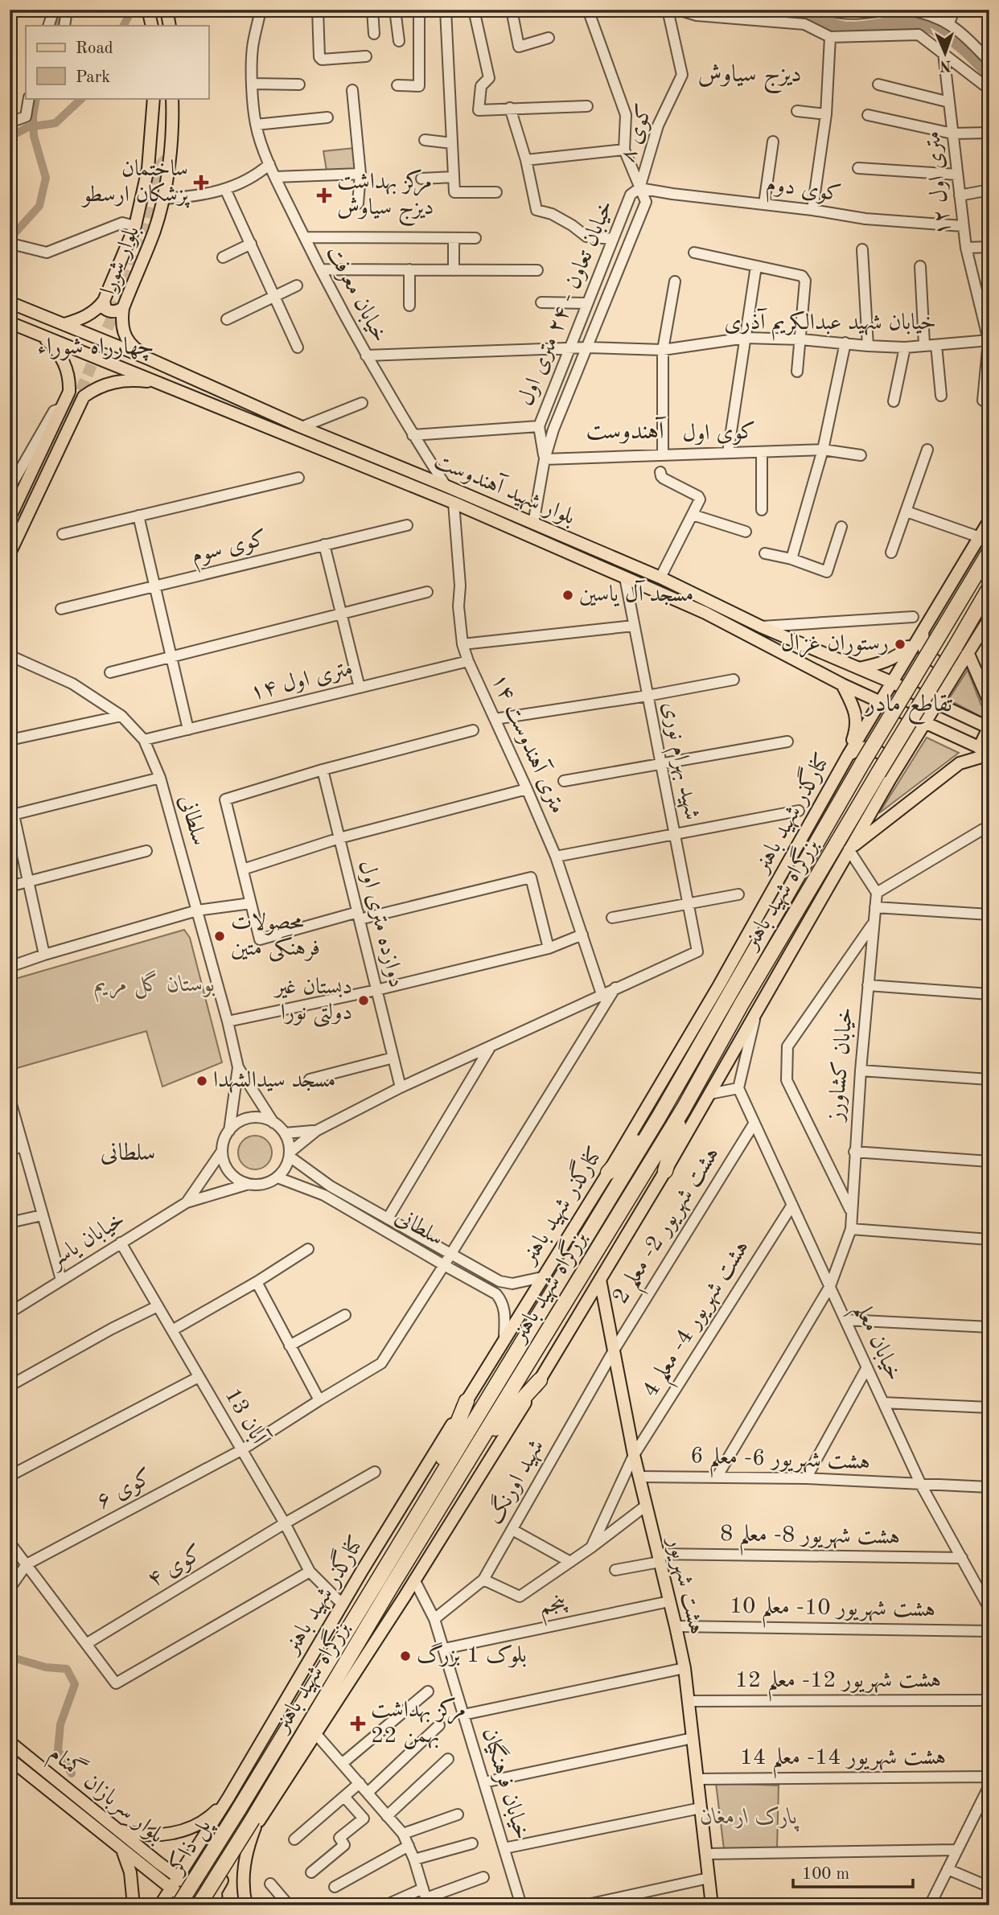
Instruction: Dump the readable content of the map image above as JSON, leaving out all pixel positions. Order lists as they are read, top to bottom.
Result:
{
  "streets": {
    "highway": ["بزرگراه شهید باهنر", "پل ذاکر"],
    "main road": [
      "بلوار شورا",
      "بلوار شهید آهندوست",
      "کنارگذر شهید باهنر",
      "هشت شهریور",
      "بلوار سربازان گمنام"
    ],
    "street": [
      "کوی ۸",
      "۱۲ متری اول",
      "کوی دوم",
      "خیابان معرفت",
      "خیابان تعاون - ۲۴ متری اول",
      "خیابان شهید عبدالکریم آذری",
      "کوی اول",
      "کوی سوم",
      "۱۴ متری اول",
      "۱۴ متری آهندوست",
      "شهید بهرام نوری",
      "سلطانی",
      "دوازده متری اول",
      "خیابان کشاورز",
      "هشت شهریور 2- معلم 2",
      "خیابان یاسر",
      "هشت شهریور 4- معلم 4",
      "خیابان معلم",
      "13 آبان",
      "هشت شهریور 6- معلم 6",
      "شهید اورنگ",
      "کوی ۶",
      "هشت شهریور 8- معلم 8",
      "کوی ۴",
      "پنجم",
      "هشت شهریور 10- معلم 10",
      "هشت شهریور 12- معلم 12",
      "هشت شهریور 14- معلم 14",
      "خیابان فرهنگیان"
    ]
  },
  "crossings": [
    ["کوی ۸", "کوی دوم"],
    ["کوی ۸", "خیابان تعاون - ۲۴ متری اول"],
    ["۱۲ متری اول", "کوی دوم"],
    ["۱۲ متری اول", "خیابان شهید عبدالکریم آذری"],
    ["کوی دوم", "خیابان تعاون - ۲۴ متری اول"],
    ["بلوار شورا", "بلوار شهید آهندوست"],
    ["خیابان معرفت", "خیابان شهید عبدالکریم آذری"],
    ["خیابان معرفت", "بلوار شهید آهندوست"],
    ["خیابان تعاون - ۲۴ متری اول", "خیابان شهید عبدالکریم آذری"],
    ["خیابان تعاون - ۲۴ متری اول", "کوی اول"],
    ["خیابان تعاون - ۲۴ متری اول", "بلوار شهید آهندوست"],
    ["بلوار شهید آهندوست", "۱۴ متری آهندوست"],
    ["بلوار شهید آهندوست", "شهید بهرام نوری"],
    ["بلوار شهید آهندوست", "کنارگذر شهید باهنر"],
    ["۱۴ متری اول", "۱۴ متری آهندوست"],
    ["۱۴ متری اول", "سلطانی"],
    ["کنارگذر شهید باهنر", "سلطانی"],
    ["کنارگذر شهید باهنر", "13 آبان"],
    ["کنارگذر شهید باهنر", "بلوار سربازان گمنام"],
    ["سلطانی", "خیابان یاسر"],
    ["سلطانی", "کوی ۶"],
    ["بزرگراه شهید باهنر", "پل ذاکر"],
    ["خیابان کشاورز", "خیابان معلم"],
    ["خیابان کشاورز", "هشت شهریور 6- معلم 6"],
    ["هشت شهریور 2- معلم 2", "خیابان معلم"],
    ["هشت شهریور 2- معلم 2", "شهید اورنگ"],
    ["هشت شهریور 2- معلم 2", "هشت شهریور"],
    ["خیابان یاسر", "13 آبان"],
    ["هشت شهریور 4- معلم 4", "خیابان معلم"],
    ["هشت شهریور 4- معلم 4", "هشت شهریور"],
    ["خیابان معلم", "هشت شهریور 6- معلم 6"],
    ["خیابان معلم", "هشت شهریور 8- معلم 8"],
    ["13 آبان", "کوی ۶"],
    ["13 آبان", "کوی ۴"],
    ["هشت شهریور 6- معلم 6", "هشت شهریور"],
    ["شهید اورنگ", "هشت شهریور"],
    ["شهید اورنگ", "خیابان فرهنگیان"],
    ["هشت شهریور 8- معلم 8", "هشت شهریور"],
    ["هشت شهریور", "پنجم"],
    ["هشت شهریور", "هشت شهریور 10- معلم 10"],
    ["هشت شهریور", "هشت شهریور 12- معلم 12"],
    ["هشت شهریور", "هشت شهریور 14- معلم 14"],
    ["پنجم", "خیابان فرهنگیان"],
    ["بلوار سربازان گمنام", "پل ذاکر"]
  ],
  "districts": [
    "دیزج سیاوش",
    "چهارراه شوراء",
    "آهندوست",
    "تقاطع مادر",
    "سلطانی"
  ],
  "parks": ["بوستان گل مریم", "پارک ارمغان"],
  "places": {
    "health": ["ساختمان پزشکان ارسطو", "مرکز بهداشت دیزج سیاوش", "مرکز بهداشت 22 بهمن"],
    "other": [
      "مسجد آل یاسین",
      "رستوران غزال",
      "محصولات فرهنگی متین",
      "دبستان غیر دولتی نورا",
      "مسجد سیدالشهدا",
      "بلوک 1 بزرگ"
    ]
  },
  "legend": ["Road", "Park"],
  "scale_bar": "100 m",
  "north": "bottom"
}
